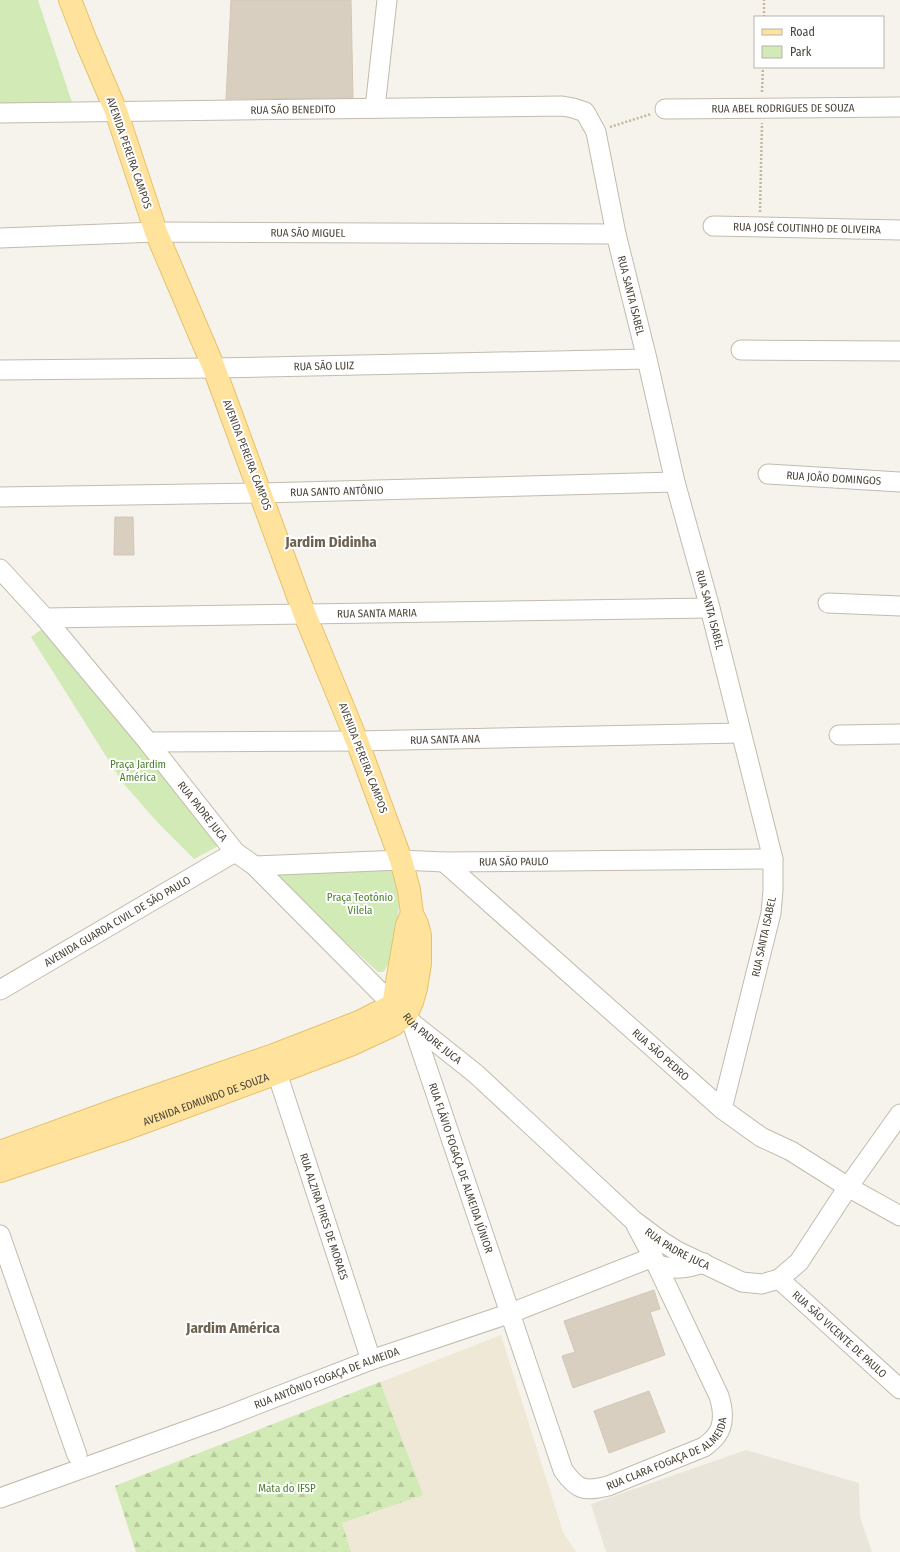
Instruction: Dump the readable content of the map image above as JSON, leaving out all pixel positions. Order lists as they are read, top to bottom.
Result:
{
  "streets": {
    "main road": ["AVENIDA PEREIRA CAMPOS", "AVENIDA EDMUNDO DE SOUZA"],
    "street": [
      "RUA ABEL RODRIGUES DE SOUZA",
      "RUA SÃO BENEDITO",
      "RUA JOSÉ COUTINHO DE OLIVEIRA",
      "RUA SÃO MIGUEL",
      "RUA SANTA ISABEL",
      "RUA SÃO LUIZ",
      "RUA JOÃO DOMINGOS",
      "RUA SANTO ANTÔNIO",
      "RUA SANTA MARIA",
      "RUA SANTA ANA",
      "RUA PADRE JUCA",
      "RUA SÃO PAULO",
      "AVENIDA GUARDA CIVIL DE SÃO PAULO",
      "RUA SÃO PEDRO",
      "RUA FLÁVIO FOGAÇA DE ALMEIDA JÚNIOR",
      "RUA ALZIRA PIRES DE MORAES",
      "RUA SÃO VICENTE DE PAULO",
      "RUA ANTÔNIO FOGAÇA DE ALMEIDA",
      "RUA CLARA FOGAÇA DE ALMEIDA"
    ]
  },
  "crossings": [
    ["RUA SÃO BENEDITO", "AVENIDA PEREIRA CAMPOS"],
    ["RUA SÃO BENEDITO", "RUA SANTA ISABEL"],
    ["AVENIDA PEREIRA CAMPOS", "RUA SÃO MIGUEL"],
    ["AVENIDA PEREIRA CAMPOS", "RUA SÃO LUIZ"],
    ["AVENIDA PEREIRA CAMPOS", "RUA SANTO ANTÔNIO"],
    ["AVENIDA PEREIRA CAMPOS", "RUA SANTA MARIA"],
    ["AVENIDA PEREIRA CAMPOS", "RUA SANTA ANA"],
    ["AVENIDA PEREIRA CAMPOS", "RUA PADRE JUCA"],
    ["AVENIDA PEREIRA CAMPOS", "RUA SÃO PAULO"],
    ["AVENIDA PEREIRA CAMPOS", "AVENIDA EDMUNDO DE SOUZA"],
    ["AVENIDA PEREIRA CAMPOS", "RUA FLÁVIO FOGAÇA DE ALMEIDA JÚNIOR"],
    ["RUA SÃO MIGUEL", "RUA SANTA ISABEL"],
    ["RUA SANTA ISABEL", "RUA SÃO LUIZ"],
    ["RUA SANTA ISABEL", "RUA SANTO ANTÔNIO"],
    ["RUA SANTA ISABEL", "RUA SANTA MARIA"],
    ["RUA SANTA ISABEL", "RUA SANTA ANA"],
    ["RUA SANTA ISABEL", "RUA SÃO PAULO"],
    ["RUA SANTA ISABEL", "RUA SÃO PEDRO"],
    ["RUA SANTA MARIA", "RUA PADRE JUCA"],
    ["RUA SANTA ANA", "RUA PADRE JUCA"],
    ["RUA PADRE JUCA", "RUA SÃO PAULO"],
    ["RUA PADRE JUCA", "AVENIDA GUARDA CIVIL DE SÃO PAULO"],
    ["RUA PADRE JUCA", "RUA SÃO PEDRO"],
    ["RUA PADRE JUCA", "AVENIDA EDMUNDO DE SOUZA"],
    ["RUA PADRE JUCA", "RUA FLÁVIO FOGAÇA DE ALMEIDA JÚNIOR"],
    ["RUA PADRE JUCA", "RUA SÃO VICENTE DE PAULO"],
    ["RUA PADRE JUCA", "RUA CLARA FOGAÇA DE ALMEIDA"],
    ["RUA SÃO PAULO", "RUA SÃO PEDRO"],
    ["AVENIDA EDMUNDO DE SOUZA", "RUA FLÁVIO FOGAÇA DE ALMEIDA JÚNIOR"],
    ["AVENIDA EDMUNDO DE SOUZA", "RUA ALZIRA PIRES DE MORAES"],
    ["RUA FLÁVIO FOGAÇA DE ALMEIDA JÚNIOR", "RUA ANTÔNIO FOGAÇA DE ALMEIDA"],
    ["RUA FLÁVIO FOGAÇA DE ALMEIDA JÚNIOR", "RUA CLARA FOGAÇA DE ALMEIDA"],
    ["RUA ALZIRA PIRES DE MORAES", "RUA ANTÔNIO FOGAÇA DE ALMEIDA"],
    ["RUA ANTÔNIO FOGAÇA DE ALMEIDA", "RUA CLARA FOGAÇA DE ALMEIDA"]
  ],
  "districts": ["Jardim Didinha", "Jardim América"],
  "parks": ["Praça Jardim América", "Praça Teotônio Vilela", "Mata do IFSP"],
  "legend": ["Road", "Park"]
}
